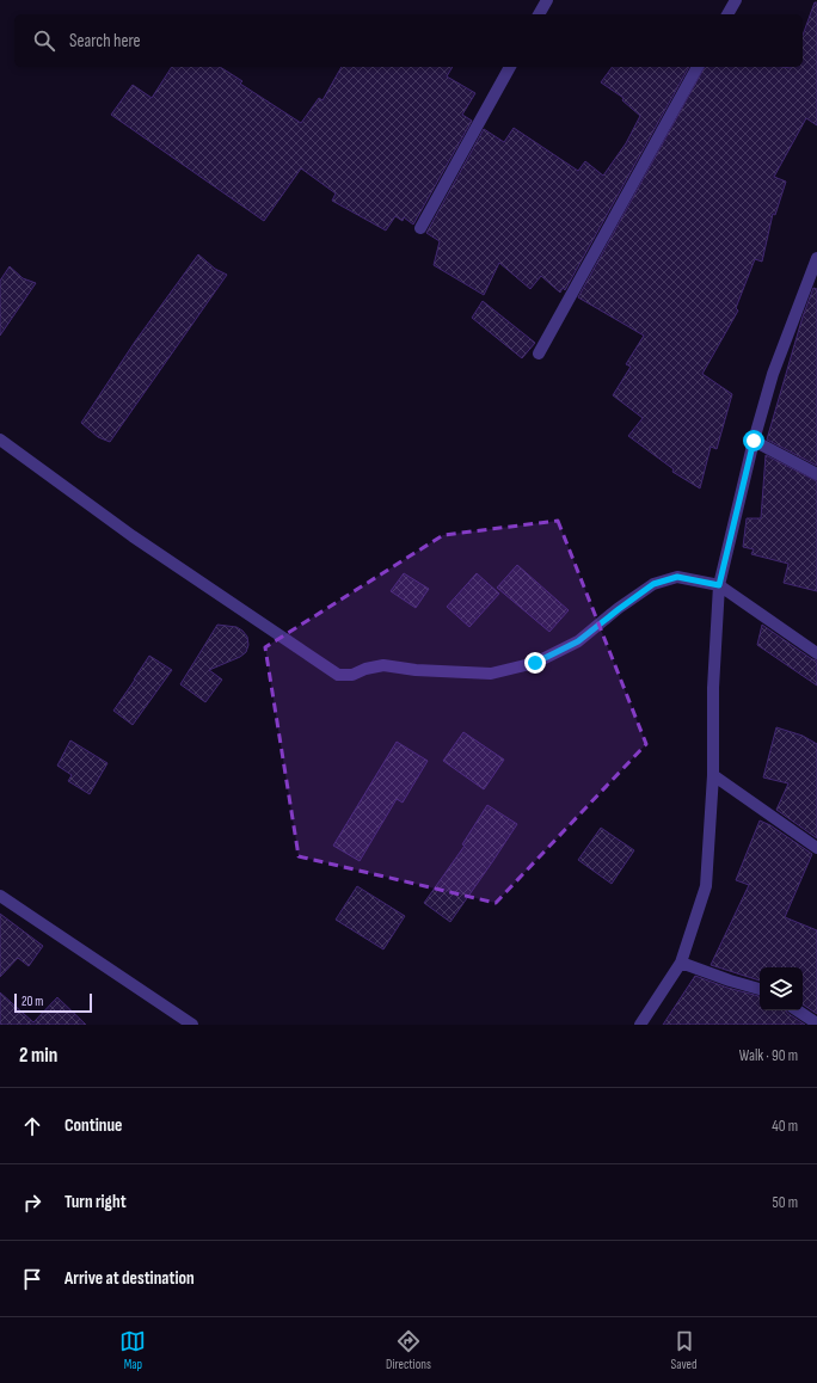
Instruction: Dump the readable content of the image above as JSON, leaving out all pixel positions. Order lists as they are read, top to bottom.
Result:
{
  "scale_bar": "20 m",
  "page": {
    "search": "Search here",
    "scale": "20 m",
    "heading": ["2 min", "Walk · 90 m"],
    "list": [
      ["Continue", "40 m"],
      ["Turn right", "50 m"],
      "Arrive at destination"
    ],
    "nav": ["Map", "Directions", "Saved"]
  }
}
